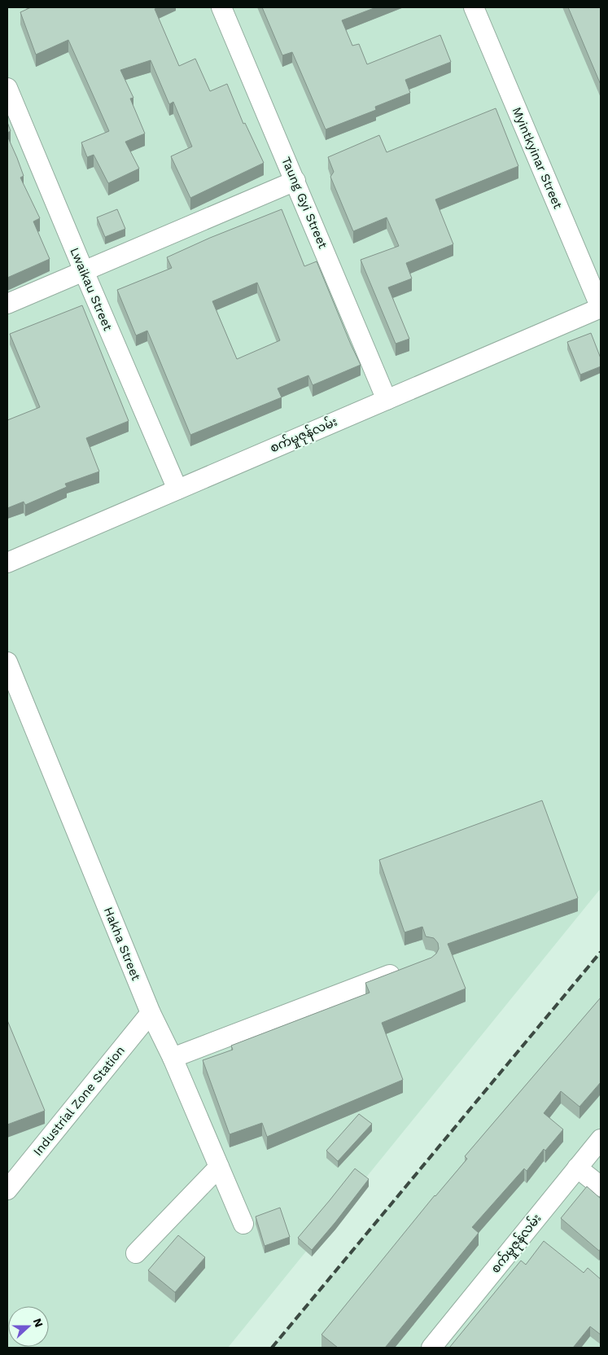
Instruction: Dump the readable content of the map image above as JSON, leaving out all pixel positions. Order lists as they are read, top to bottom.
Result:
{
  "streets": {
    "street": [
      "Myintkyinar Street",
      "Taung Gyi Street",
      "Lwaikau Street",
      "စက်မှုဇုန်လမ်း",
      "Hakha Street",
      "Industrial Zone Station"
    ]
  },
  "crossings": [
    ["Myintkyinar Street", "စက်မှုဇုန်လမ်း"],
    ["Taung Gyi Street", "စက်မှုဇုန်လမ်း"],
    ["Lwaikau Street", "စက်မှုဇုန်လမ်း"],
    ["Hakha Street", "Industrial Zone Station"]
  ],
  "north": "right"
}
